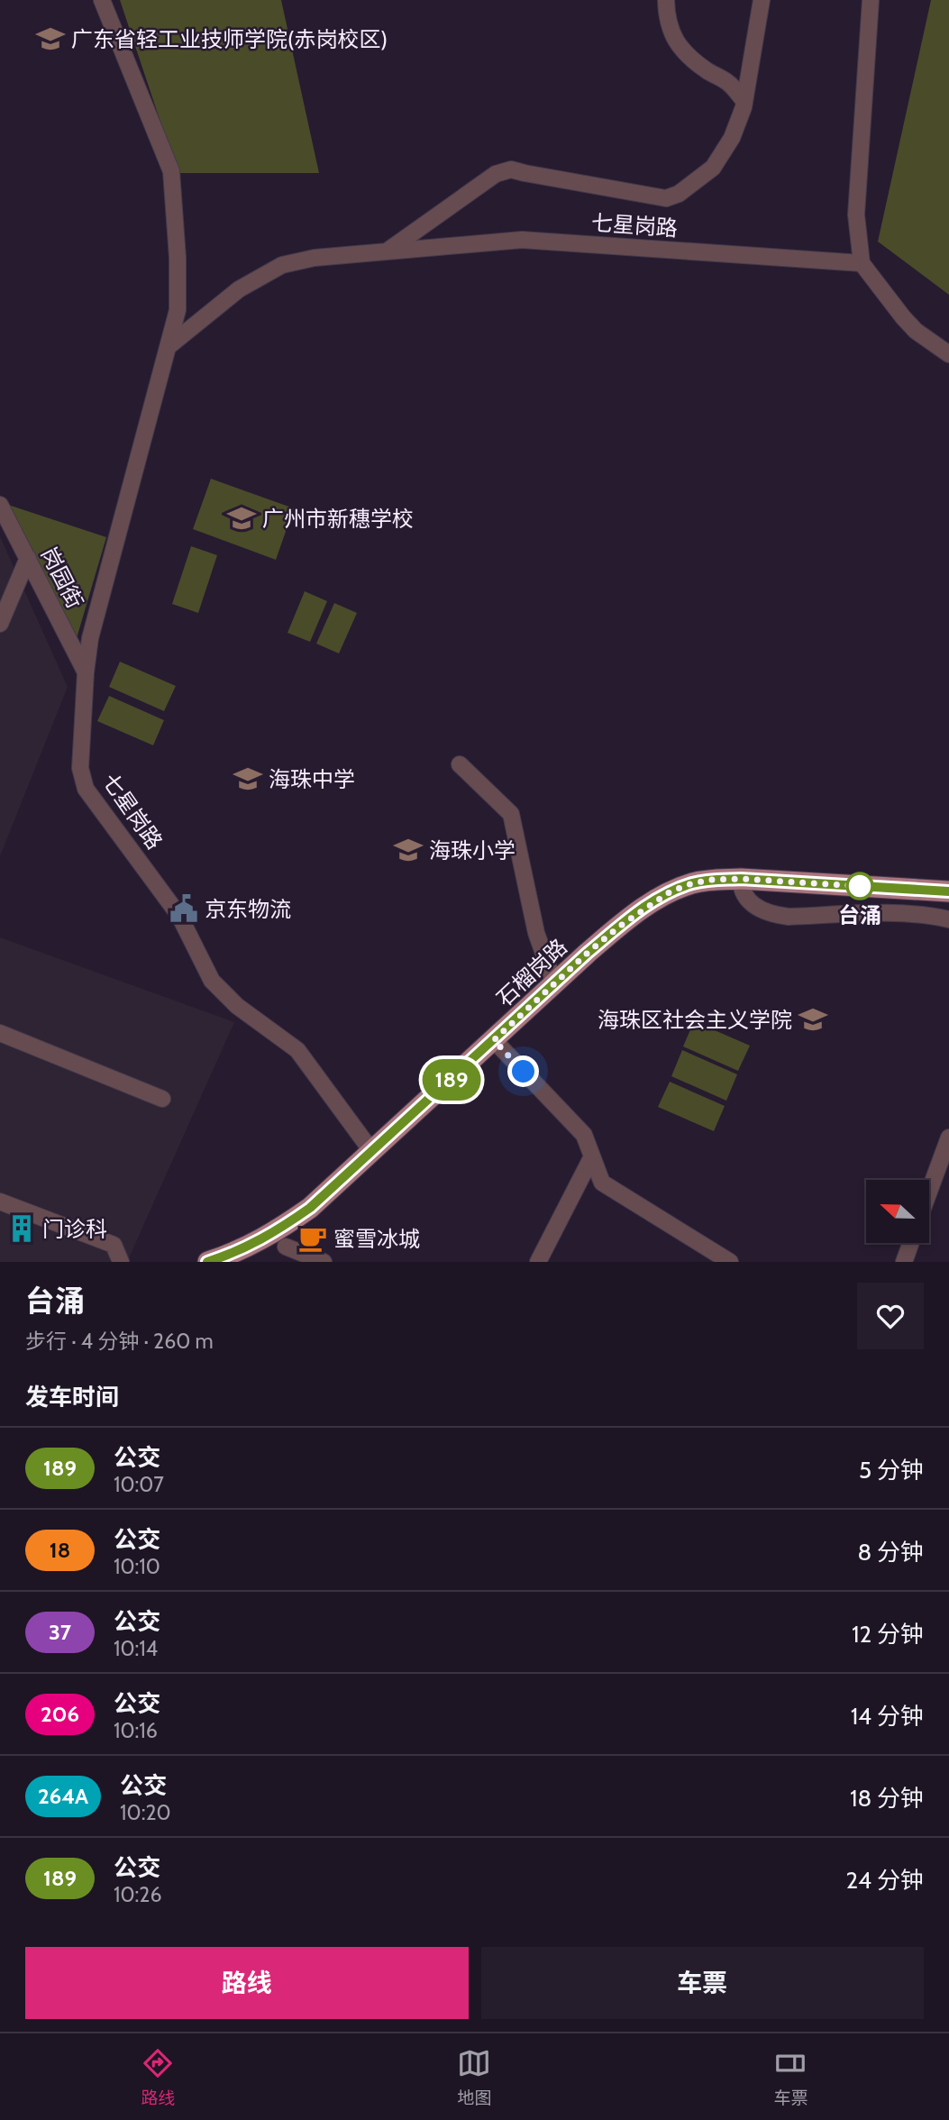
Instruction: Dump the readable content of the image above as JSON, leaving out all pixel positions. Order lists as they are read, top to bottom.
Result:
{
  "streets": {
    "main road": ["石榴岗路"],
    "street": ["七星岗路", "岗园街"]
  },
  "crossings": [
    ["七星岗路", "岗园街"],
    ["七星岗路", "石榴岗路"]
  ],
  "places": {
    "school or university": [
      "广东省轻工业技师学院(赤岗校区)",
      "广州市新穗学校",
      "海珠中学",
      "海珠小学",
      "海珠区社会主义学院"
    ],
    "other": ["台涌"],
    "public building": ["京东物流"],
    "building": ["门诊科"],
    "cafe": ["蜜雪冰城"]
  },
  "lines": ["bus line 189"],
  "north": "left",
  "page": {
    "on_map": "189",
    "heading": [
      ["台涌", "步行 · 4 分钟 · 260 m"],
      "发车时间"
    ],
    "list": [
      {
        "mark": "189",
        "name": "公交",
        "note": "10:07",
        "value": "5 分钟"
      },
      {
        "mark": "18",
        "name": "公交",
        "note": "10:10",
        "value": "8 分钟"
      },
      {
        "mark": "37",
        "name": "公交",
        "note": "10:14",
        "value": "12 分钟"
      },
      {
        "mark": "206",
        "name": "公交",
        "note": "10:16",
        "value": "14 分钟"
      },
      {
        "mark": "264A",
        "name": "公交",
        "note": "10:20",
        "value": "18 分钟"
      },
      {
        "mark": "189",
        "name": "公交",
        "note": "10:26",
        "value": "24 分钟"
      }
    ],
    "buttons": ["路线", "车票"],
    "tabs": ["路线", "地图", "车票"]
  }
}
